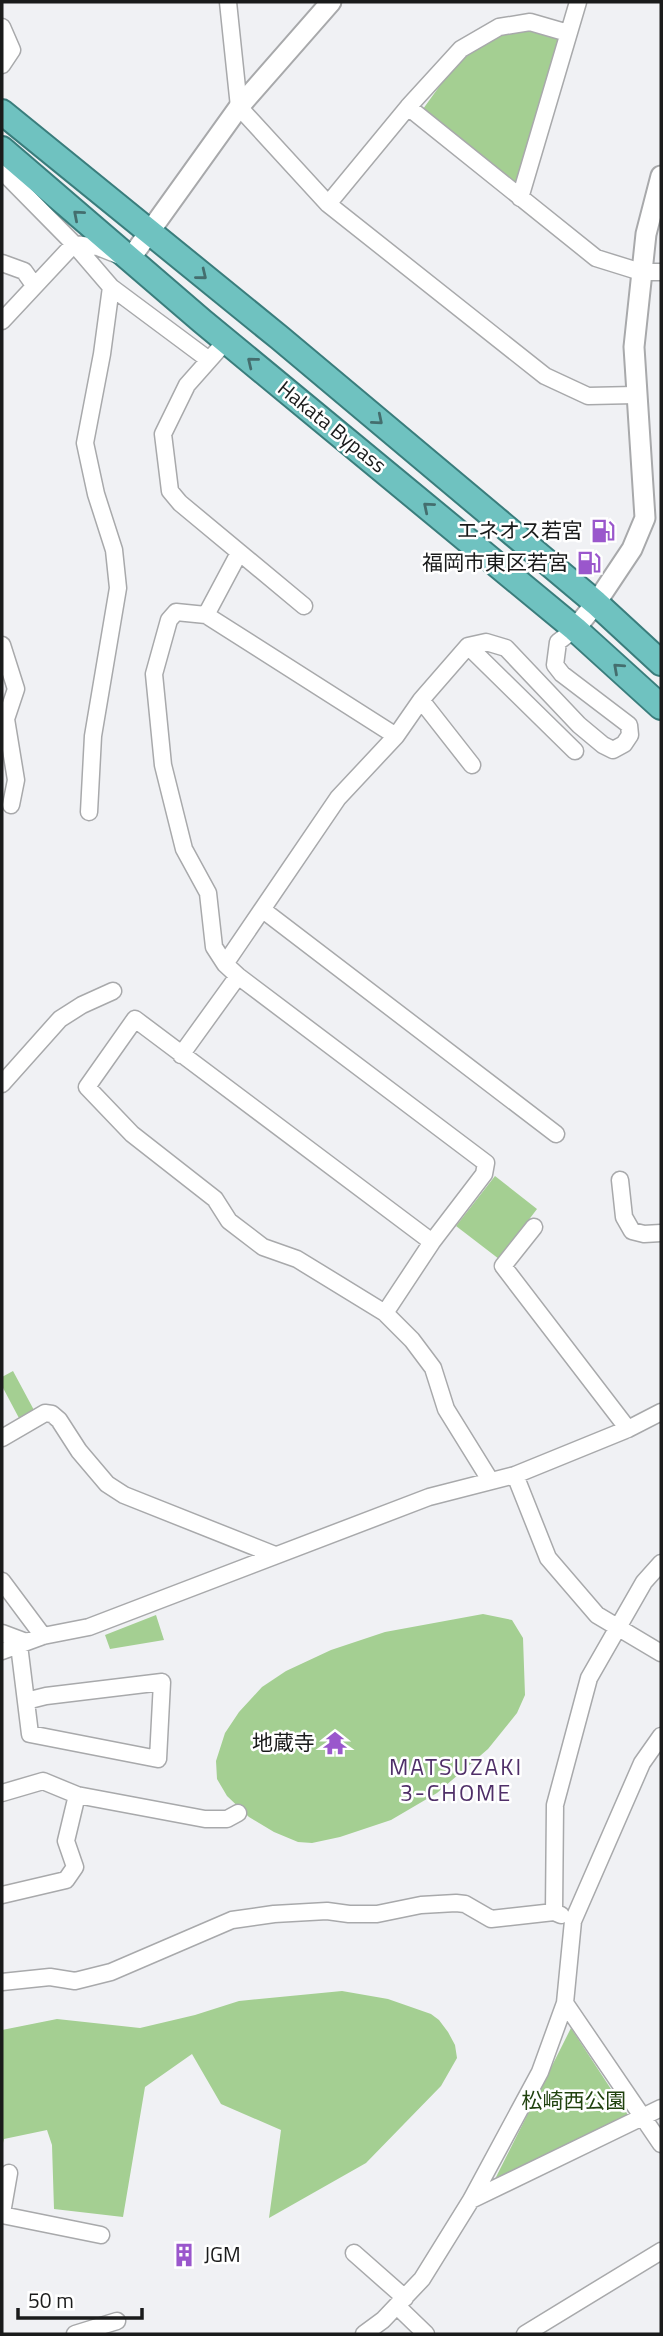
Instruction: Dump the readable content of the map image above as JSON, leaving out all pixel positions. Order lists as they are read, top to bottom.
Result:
{
  "streets": {
    "highway": ["Hakata Bypass"]
  },
  "districts": ["MATSUZAKI 3-CHOME"],
  "parks": ["松崎西公園"],
  "places": {
    "fuel station": ["エネオス若宮", "福岡市東区若宮"],
    "temple": ["地蔵寺"],
    "building": ["JGM"]
  },
  "scale_bar": "50 m"
}
